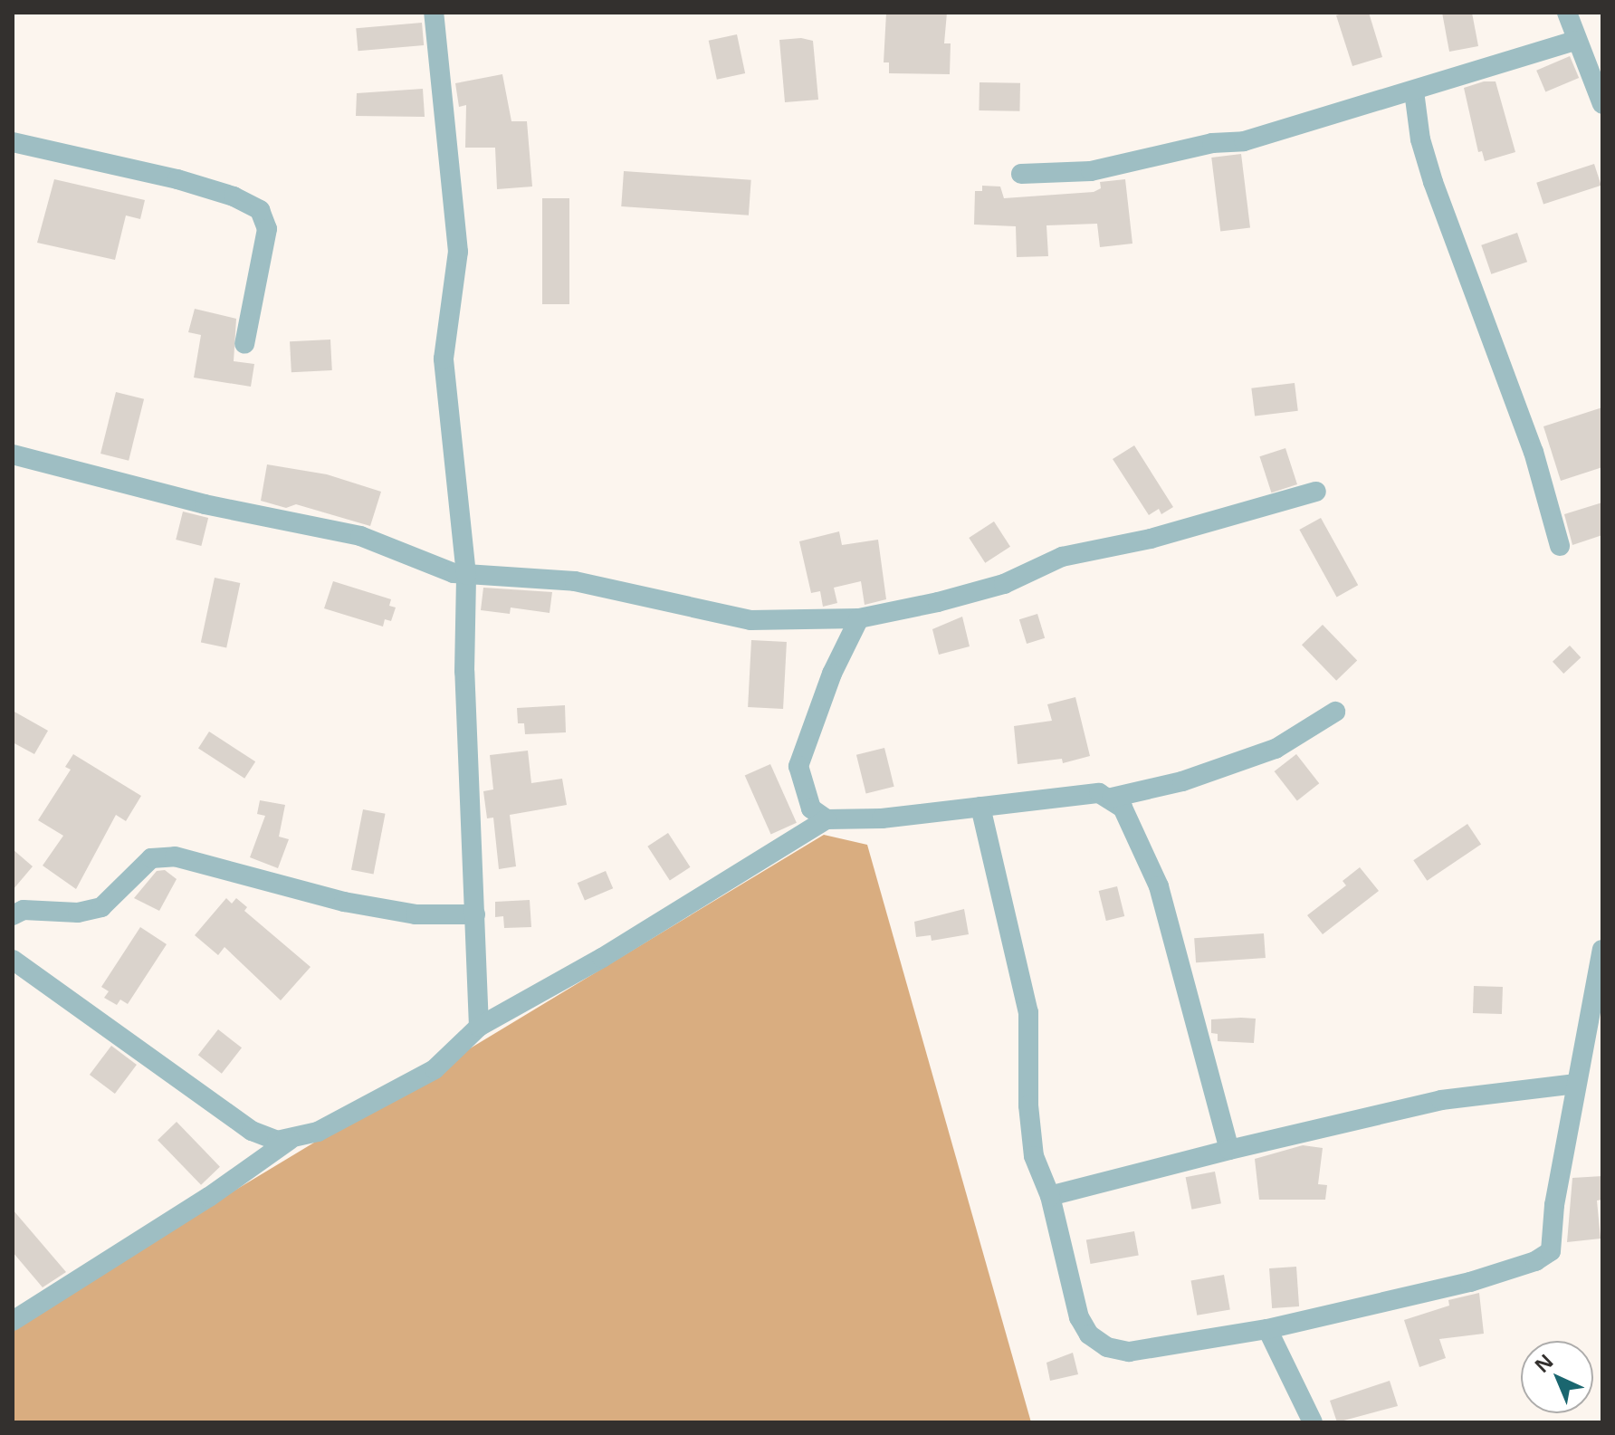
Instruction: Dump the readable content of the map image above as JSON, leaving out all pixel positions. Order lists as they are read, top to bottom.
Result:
{
  "north": "top left"
}
